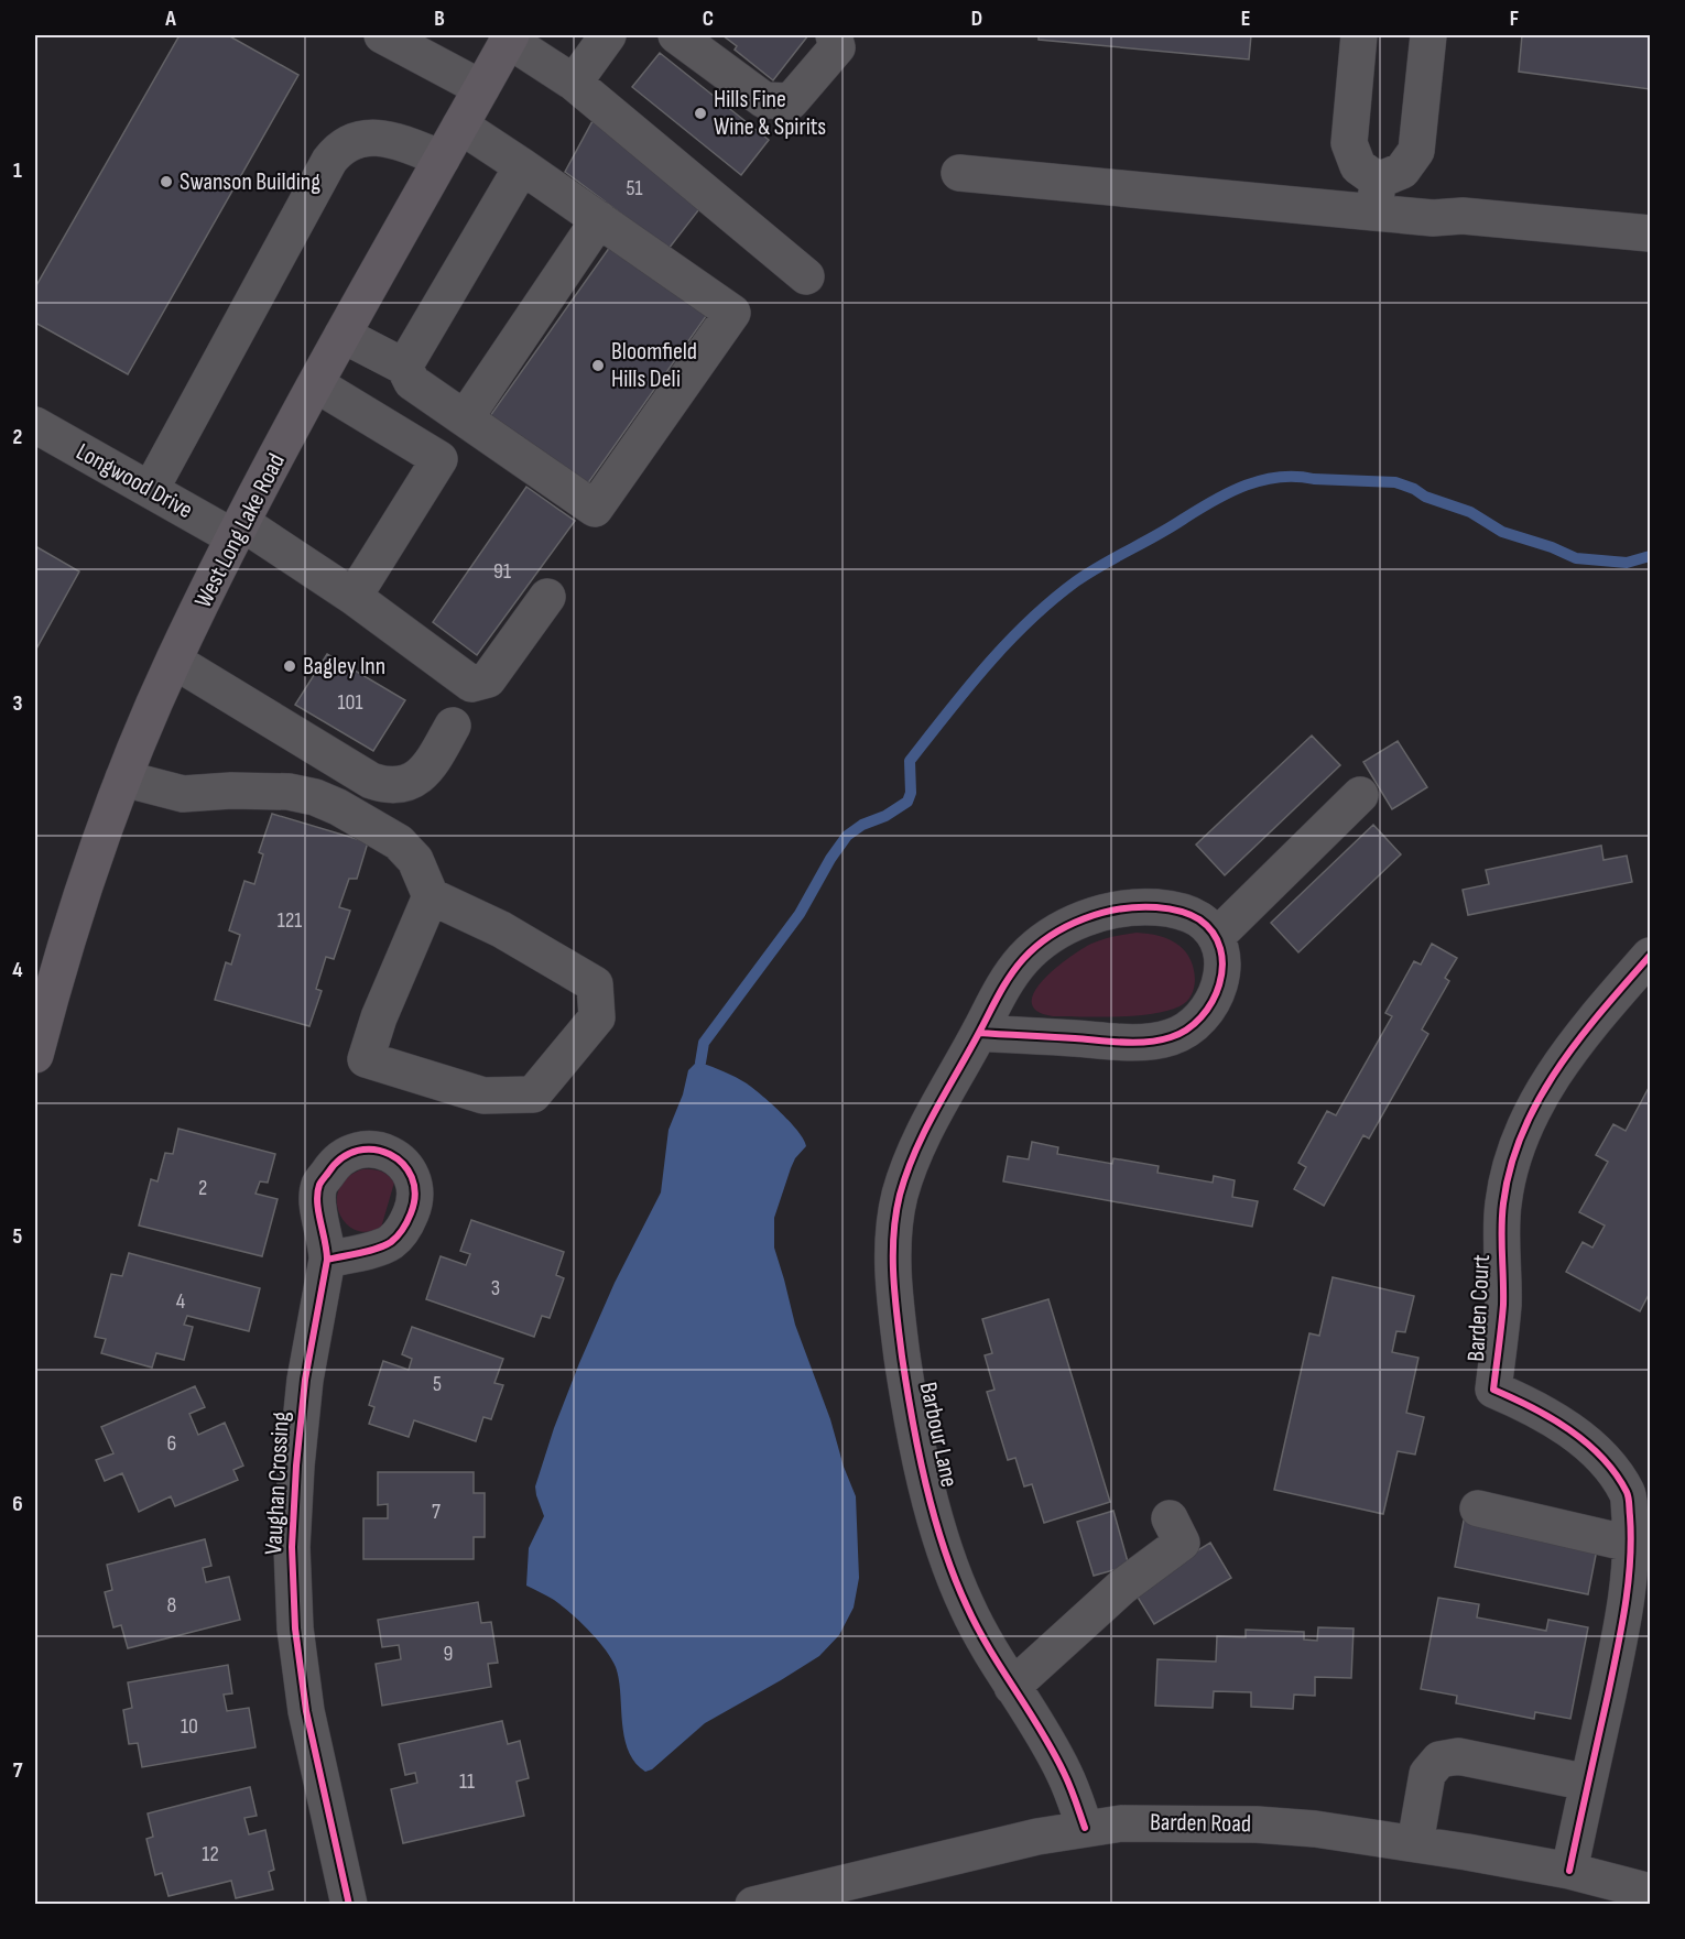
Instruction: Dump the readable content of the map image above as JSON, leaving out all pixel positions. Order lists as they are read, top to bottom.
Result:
{
  "streets": {
    "main road": ["West Long Lake Road"],
    "street": [
      "Longwood Drive",
      "Barden Court",
      "Barbour Lane",
      "Vaughan Crossing",
      "Barden Road"
    ]
  },
  "crossings": [
    ["Longwood Drive", "West Long Lake Road"],
    ["Barden Court", "Barden Road"],
    ["Barbour Lane", "Barden Road"]
  ],
  "places": [
    "Hills Fine Wine & Spirits",
    "Swanson Building",
    "Bloomfield Hills Deli",
    "Bagley Inn"
  ],
  "house_numbers": [
    "51",
    "91",
    "101",
    "121",
    "2",
    "3",
    "4",
    "5",
    "6",
    "7",
    "8",
    "9",
    "10",
    "11",
    "12"
  ],
  "grid": {
    "columns": [
      "A",
      "B",
      "C",
      "D",
      "E",
      "F"
    ],
    "rows": [
      "1",
      "2",
      "3",
      "4",
      "5",
      "6",
      "7"
    ]
  }
}
